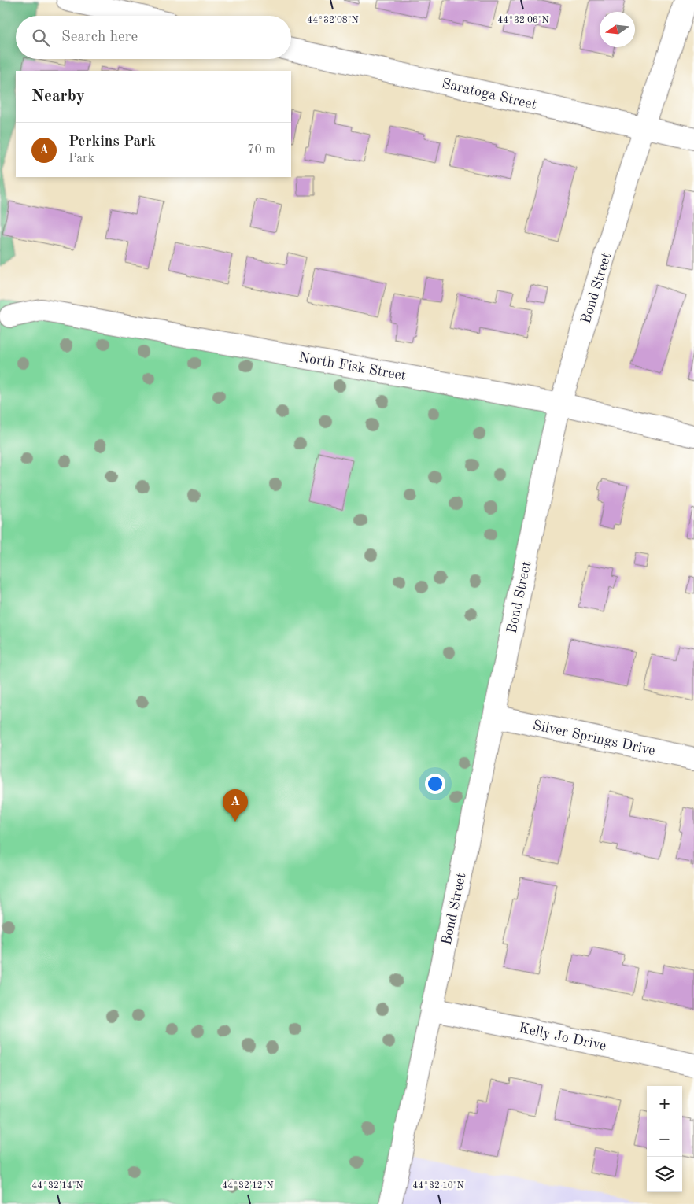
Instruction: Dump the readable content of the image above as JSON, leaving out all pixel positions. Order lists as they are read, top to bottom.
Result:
{
  "streets": {
    "street": [
      "Saratoga Street",
      "Bond Street",
      "North Fisk Street",
      "Silver Springs Drive",
      "Kelly Jo Drive"
    ]
  },
  "crossings": [
    ["Saratoga Street", "Bond Street"],
    ["Bond Street", "North Fisk Street"],
    ["Bond Street", "Silver Springs Drive"],
    ["Bond Street", "Kelly Jo Drive"]
  ],
  "north": "left",
  "page": {
    "search": "Search here",
    "heading": "Nearby",
    "list": [
      {
        "mark": "A",
        "name": "Perkins Park",
        "note": "Park",
        "value": "70 m"
      }
    ],
    "pins": "A",
    "map_buttons": ["+", "−"]
  },
  "coordinates": [
    "44°32'08\"N",
    "44°32'06\"N",
    "44°32'14\"N",
    "44°32'12\"N",
    "44°32'10\"N"
  ]
}
